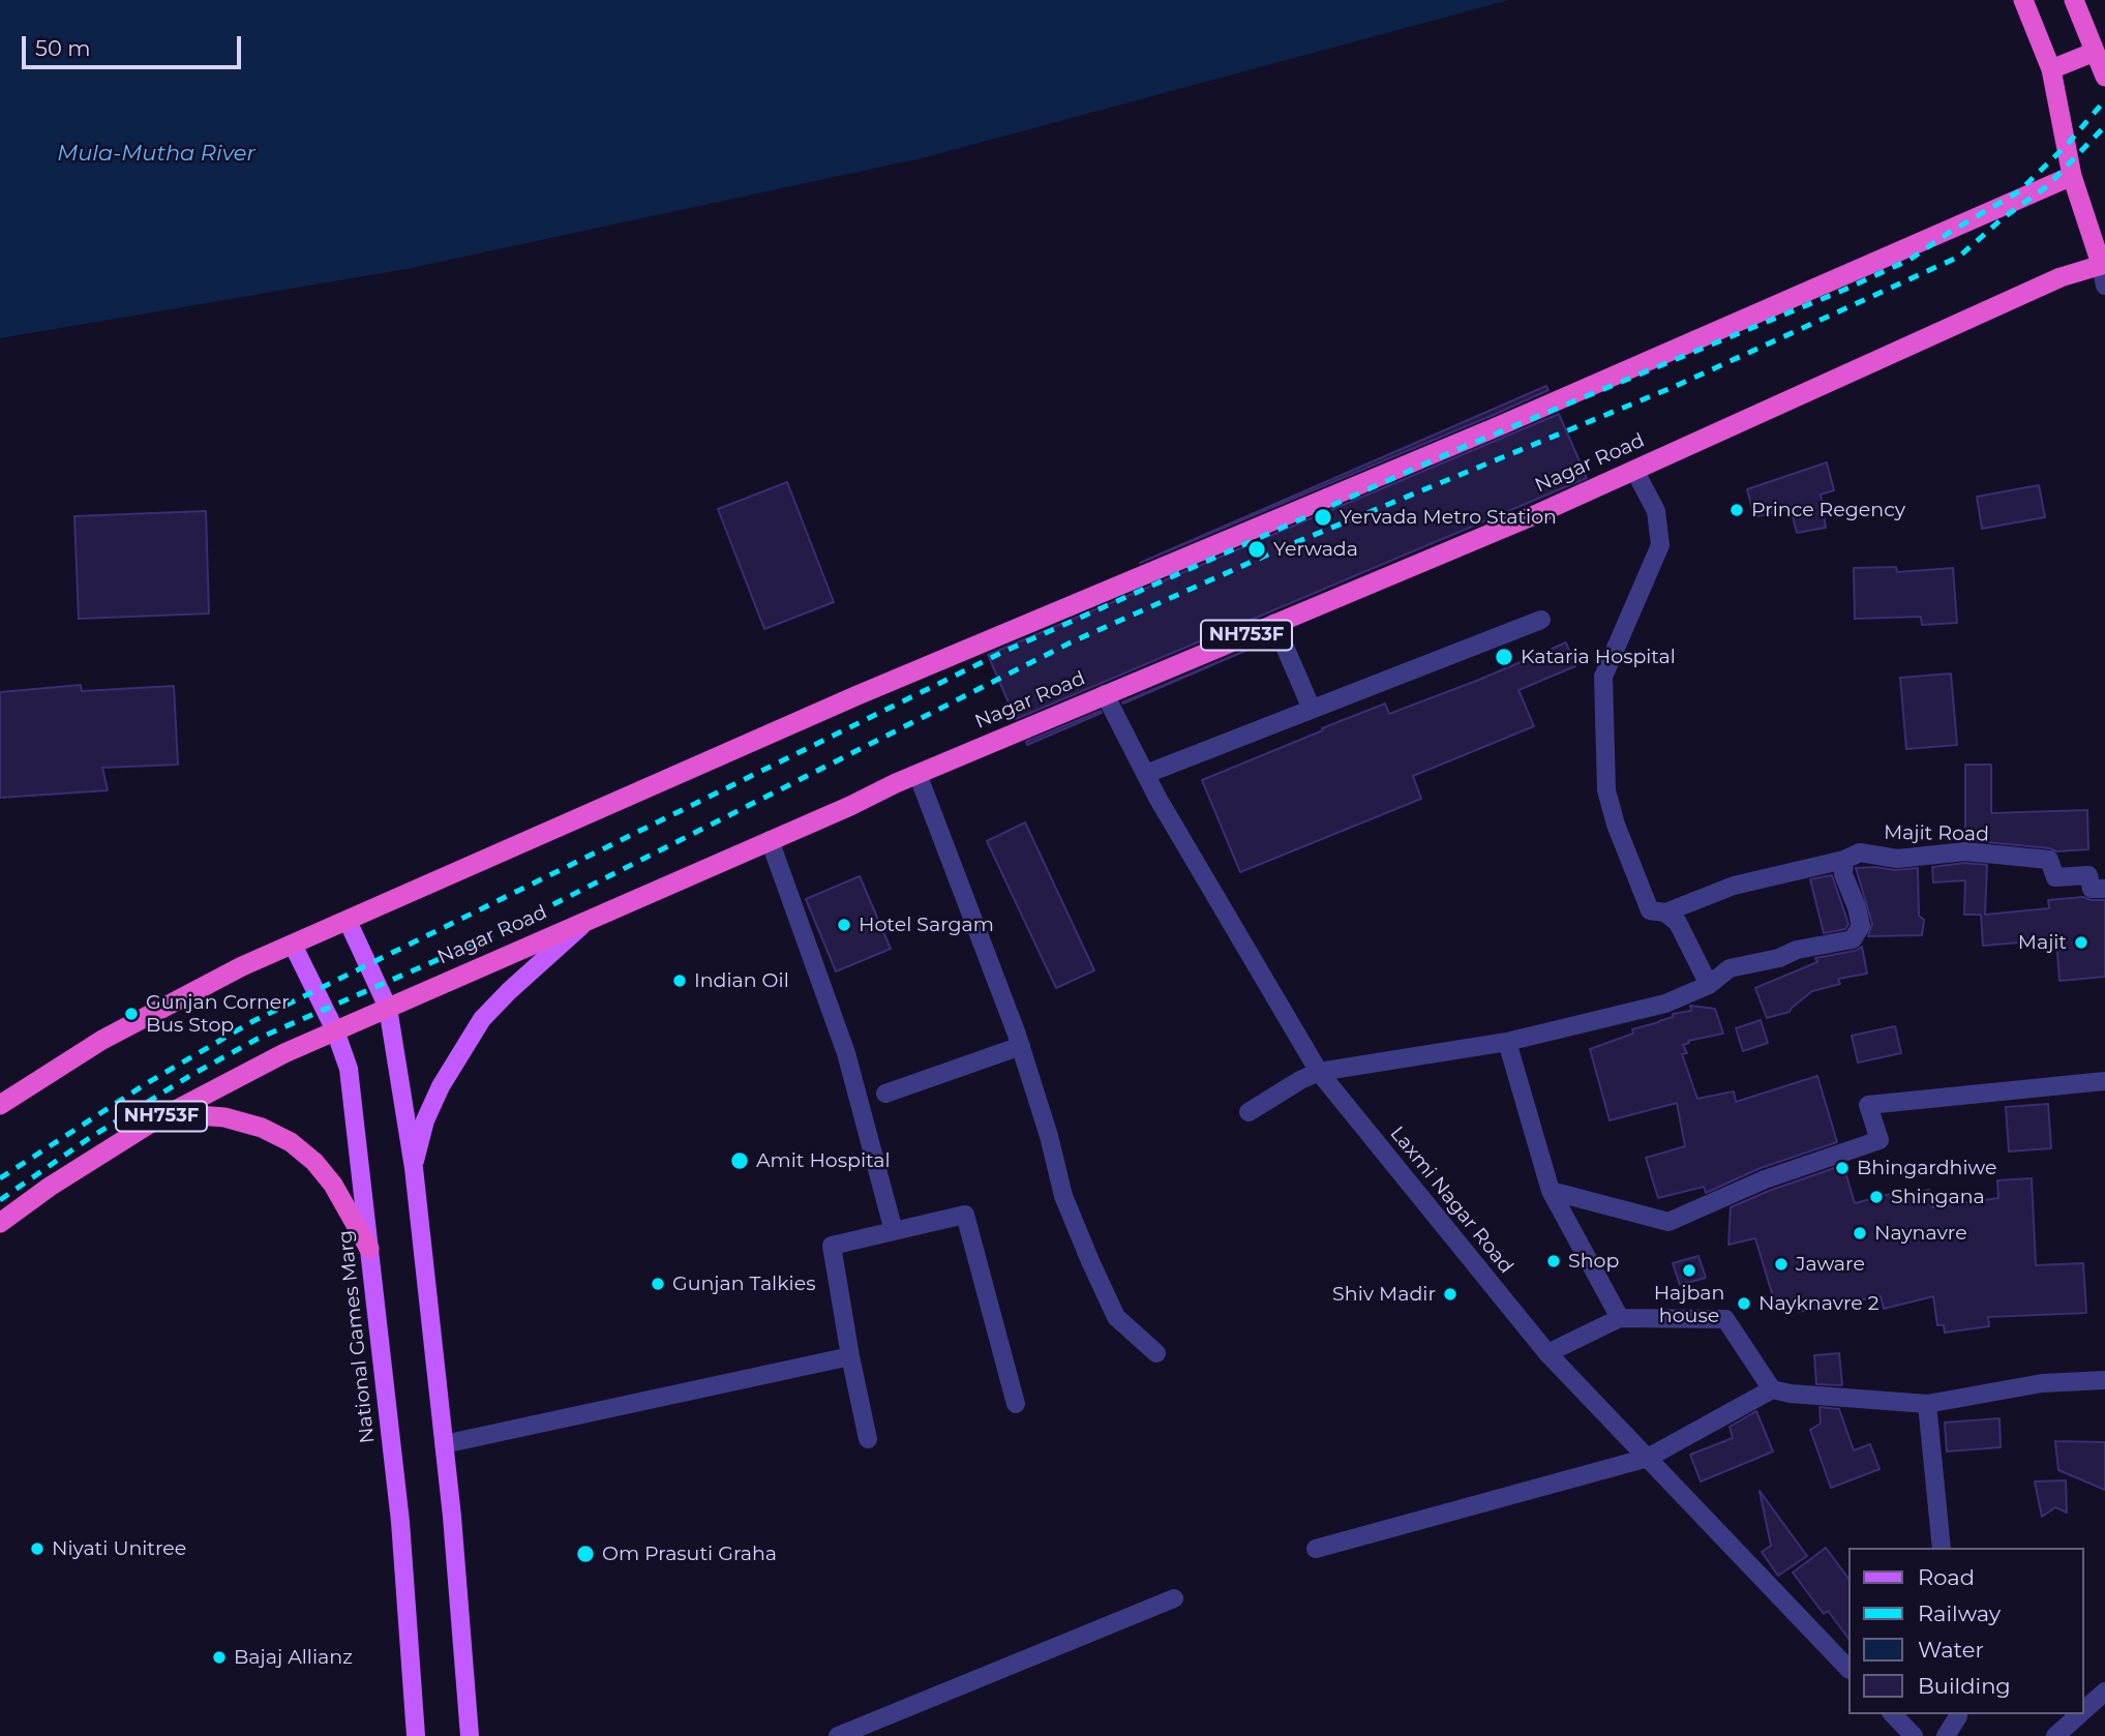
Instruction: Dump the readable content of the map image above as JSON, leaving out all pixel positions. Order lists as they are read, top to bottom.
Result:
{
  "streets": {
    "highway": ["Nagar Road", "NH753F"],
    "main road": ["National Games Marg"],
    "street": ["Majit Road", "Laxmi Nagar Road"]
  },
  "crossings": [
    ["Nagar Road", "Laxmi Nagar Road"],
    ["Nagar Road", "National Games Marg"]
  ],
  "water": ["Mula-Mutha River"],
  "places": [
    "Prince Regency",
    "Yervada Metro Station",
    "Yerwada",
    "Kataria Hospital",
    "Hotel Sargam",
    "Majit",
    "Indian Oil",
    "Gunjan Corner Bus Stop",
    "Amit Hospital",
    "Bhingardhiwe",
    "Shingana",
    "Naynavre",
    "Shop",
    "Jaware",
    "Hajban house",
    "Gunjan Talkies",
    "Shiv Madir",
    "Nayknavre 2",
    "Niyati Unitree",
    "Om Prasuti Graha",
    "Bajaj Allianz"
  ],
  "legend": [
    "Road",
    "Railway",
    "Water",
    "Building"
  ],
  "scale_bar": "50 m"
}
